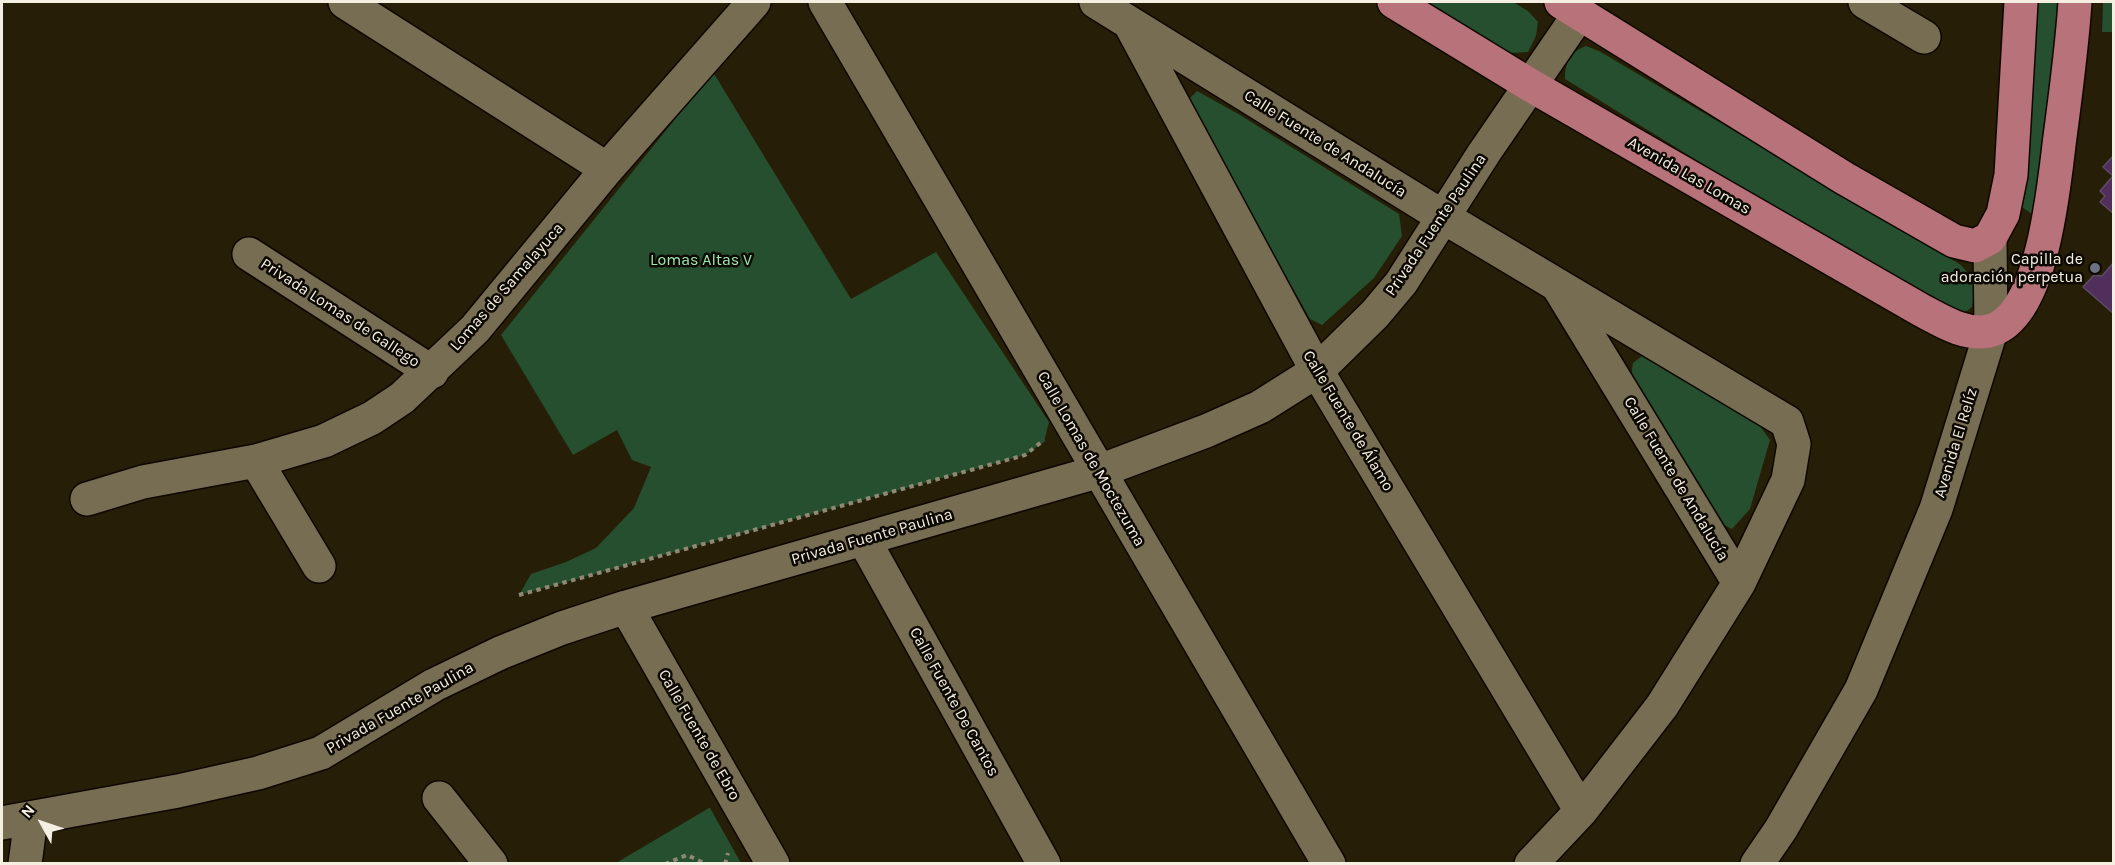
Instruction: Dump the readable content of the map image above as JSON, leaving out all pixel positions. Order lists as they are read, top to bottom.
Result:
{
  "streets": {
    "main road": ["Avenida Las Lomas"],
    "street": [
      "Calle Fuente de Andalucía",
      "Privada Fuente Paulina",
      "Lomas de Samalayuca",
      "Privada Lomas de Gallego",
      "Calle Fuente de Álamo",
      "Avenida El Relíz",
      "Calle Lomas de Moctezuma",
      "Calle Fuente De Cantos",
      "Calle Fuente de Ebro"
    ]
  },
  "crossings": [
    ["Calle Fuente de Andalucía", "Privada Fuente Paulina"],
    ["Calle Fuente de Andalucía", "Calle Fuente de Álamo"],
    ["Avenida Las Lomas", "Privada Fuente Paulina"],
    ["Avenida Las Lomas", "Avenida El Relíz"],
    ["Privada Fuente Paulina", "Calle Fuente de Álamo"],
    ["Privada Fuente Paulina", "Calle Lomas de Moctezuma"],
    ["Privada Fuente Paulina", "Calle Fuente De Cantos"],
    ["Privada Fuente Paulina", "Calle Fuente de Ebro"],
    ["Lomas de Samalayuca", "Privada Lomas de Gallego"]
  ],
  "parks": ["Lomas Altas V"],
  "places": ["Capilla de adoración perpetua"],
  "north": "top left"
}
